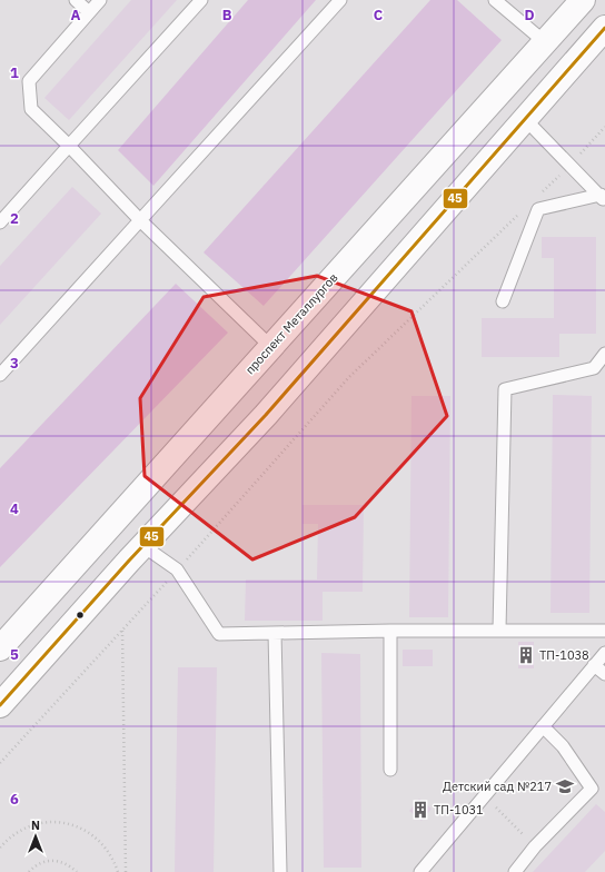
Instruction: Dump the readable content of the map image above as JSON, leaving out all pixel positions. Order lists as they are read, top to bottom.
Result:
{
  "streets": {
    "main road": ["проспект Металлургов"]
  },
  "places": {
    "building": ["ТП-1038", "ТП-1031"],
    "school or university": ["Детский сад №217"]
  },
  "lines": ["transit line 45"],
  "north": "top",
  "grid": {
    "columns": [
      "A",
      "B",
      "C",
      "D"
    ],
    "rows": [
      "1",
      "2",
      "3",
      "4",
      "5",
      "6"
    ]
  }
}
